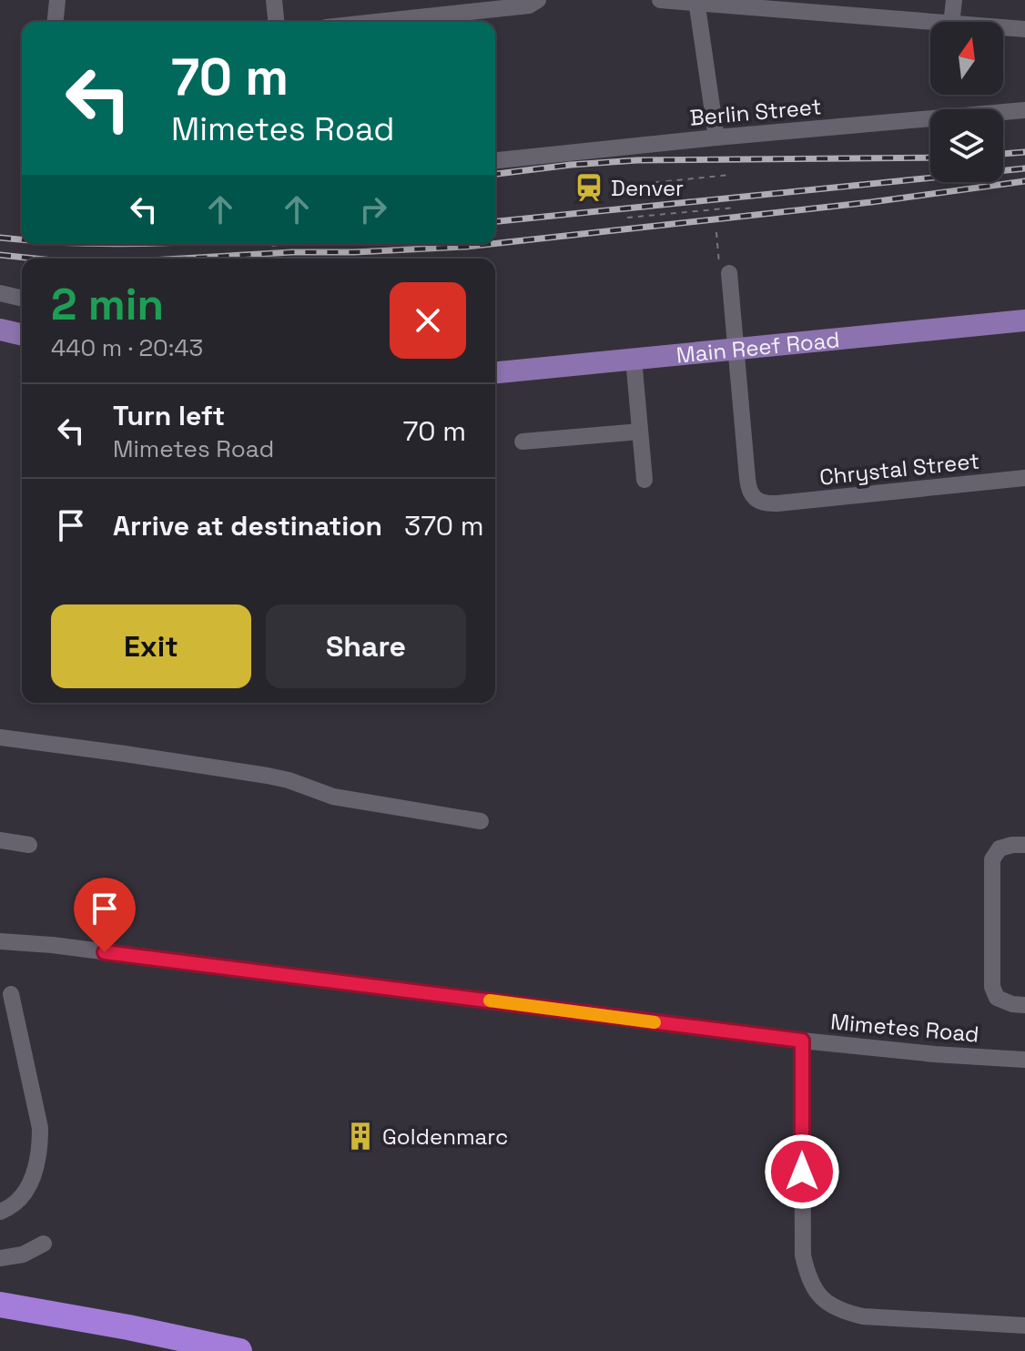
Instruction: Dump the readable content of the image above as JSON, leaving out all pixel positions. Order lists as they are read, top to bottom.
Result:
{
  "streets": {
    "main road": ["Main Reef Road"],
    "street": ["Berlin Street", "Chrystal Street", "Mimetes Road"]
  },
  "crossings": [
    ["Main Reef Road", "Chrystal Street"]
  ],
  "places": {
    "station": ["Denver"],
    "building": ["Goldenmarc"]
  },
  "north": "top",
  "page": {
    "turn": ["70 m", "Mimetes Road"],
    "heading": ["2 min", "440 m · 20:43"],
    "list": [
      {
        "name": "Turn left",
        "note": "Mimetes Road",
        "value": "70 m"
      },
      {
        "name": "Arrive at destination",
        "value": "370 m"
      }
    ],
    "buttons": ["Exit", "Share"]
  }
}
